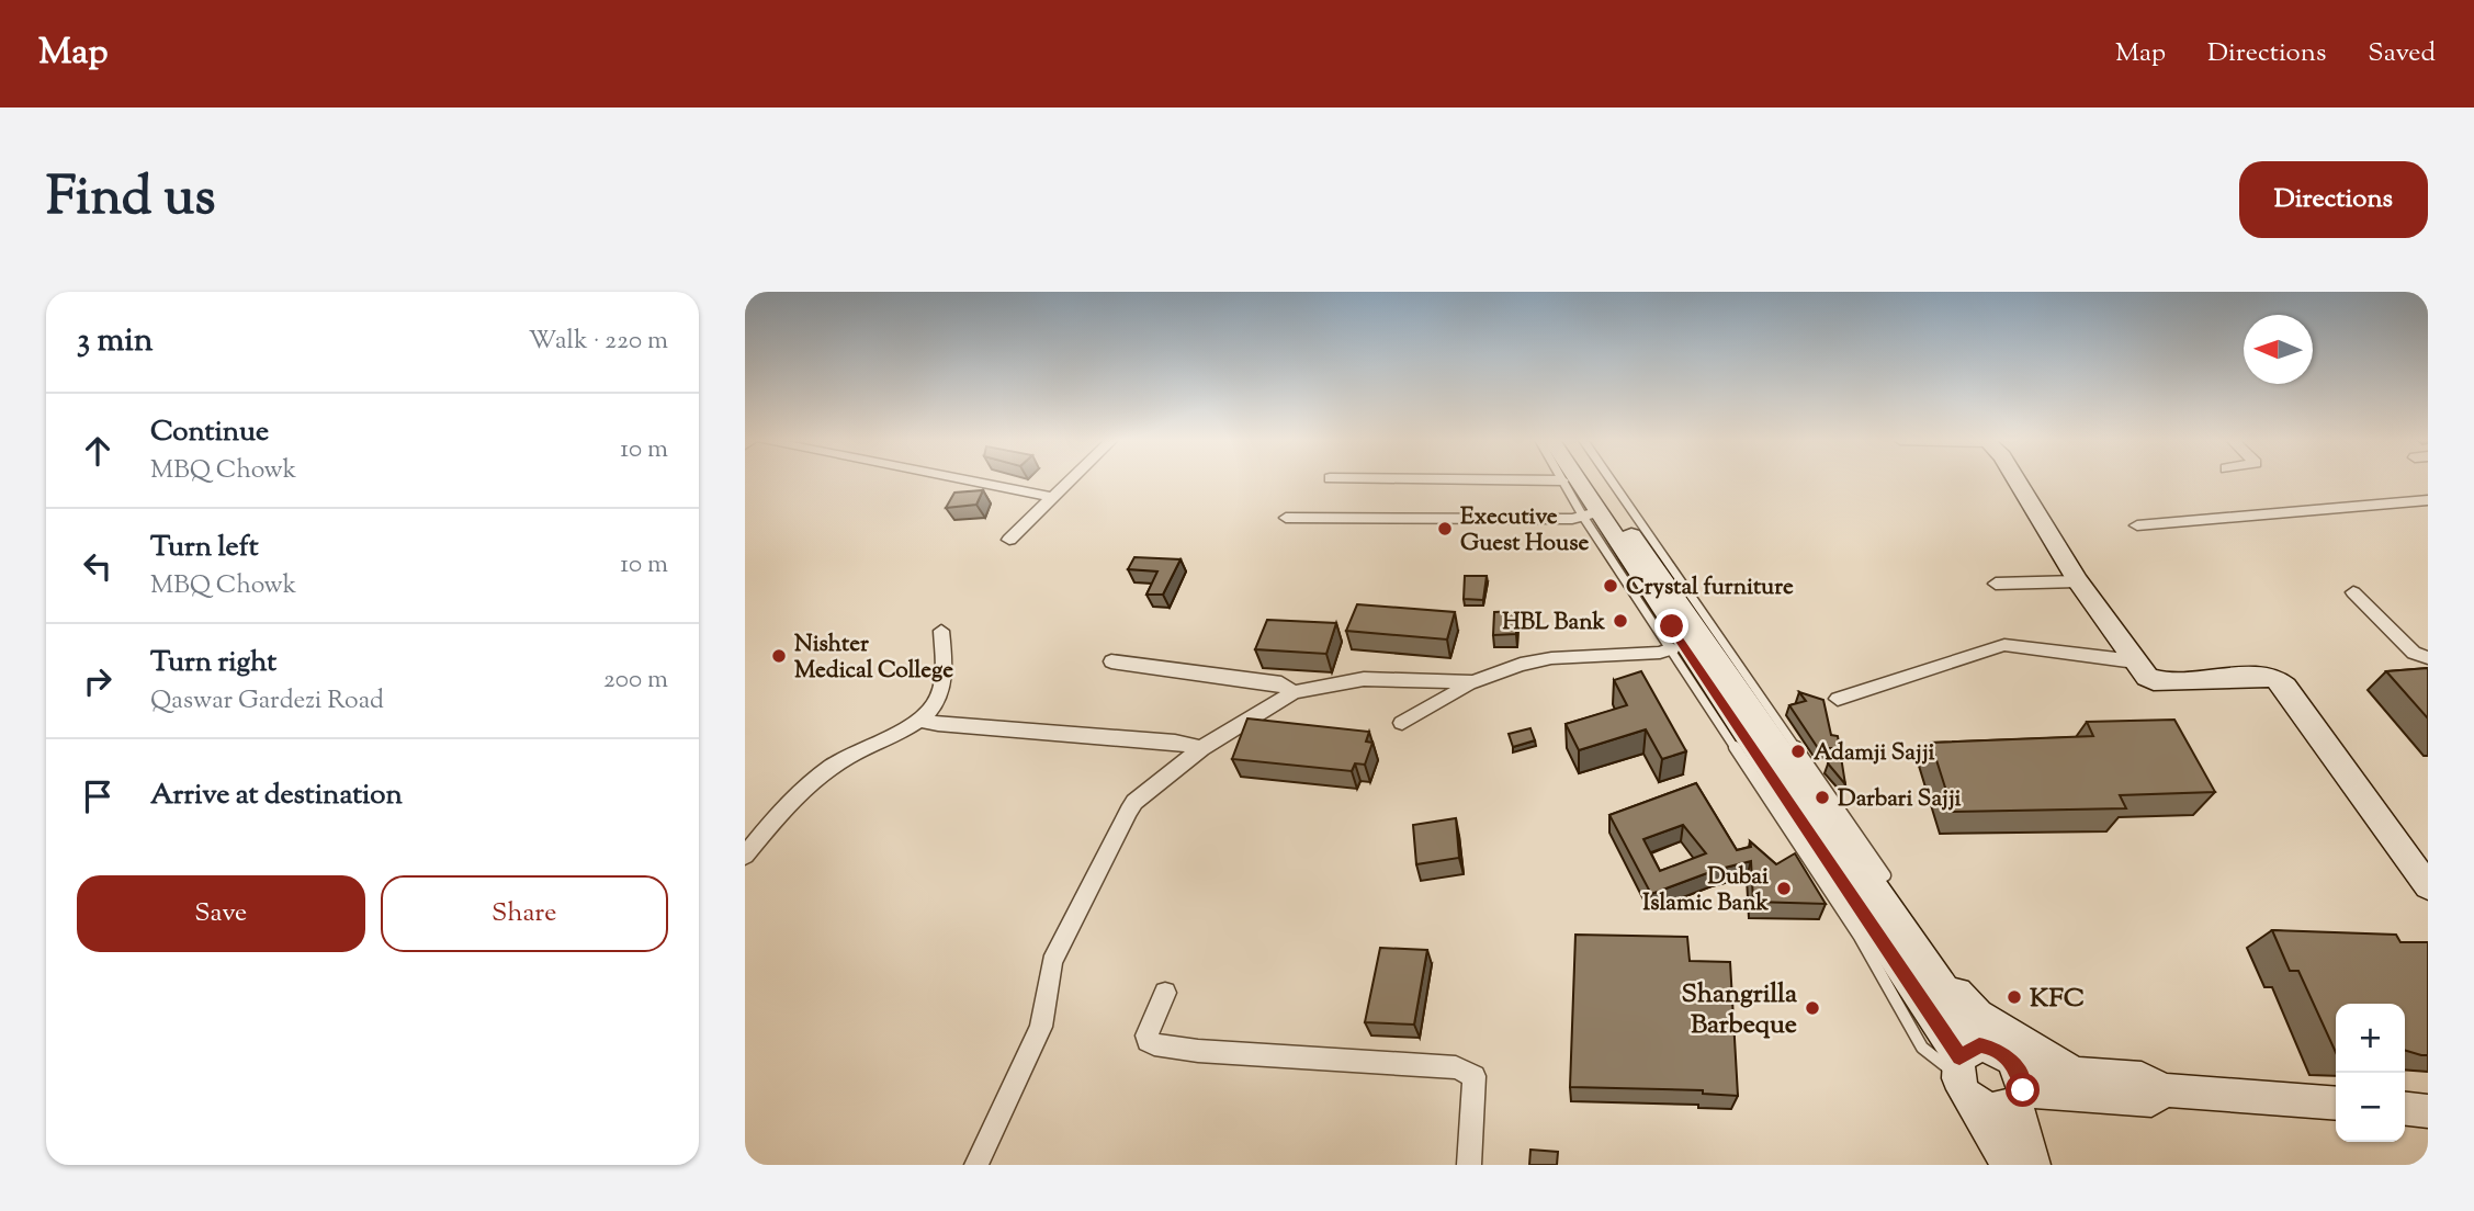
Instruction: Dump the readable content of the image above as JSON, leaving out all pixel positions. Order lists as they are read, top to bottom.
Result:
{
  "places": [
    "Executive Guest House",
    "Crystal furniture",
    "HBL Bank",
    "Nishter Medical College",
    "Adamji Sajji",
    "Darbari Sajji",
    "Dubai Islamic Bank",
    "KFC",
    "Shangrilla Barbeque"
  ],
  "north": "left",
  "page": {
    "header": "Map",
    "nav": ["Map", "Directions", "Saved"],
    "title": "Find us",
    "buttons": [
      "Directions",
      ["Save", "Share"]
    ],
    "heading": ["3 min", "Walk · 220 m"],
    "list": [
      ["Continue", "MBQ Chowk", "10 m"],
      ["Turn left", "MBQ Chowk", "10 m"],
      ["Turn right", "Qaswar Gardezi Road", "200 m"],
      "Arrive at destination"
    ],
    "map_buttons": ["+", "−"]
  }
}
